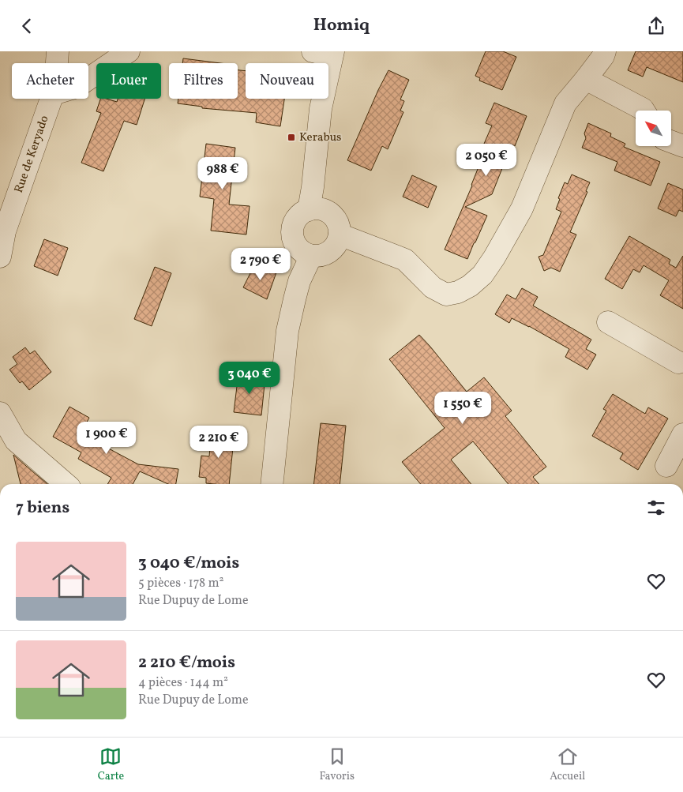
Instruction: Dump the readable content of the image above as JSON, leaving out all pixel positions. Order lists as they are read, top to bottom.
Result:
{
  "streets": {
    "street": ["Rue de Keryado"]
  },
  "places": {
    "transit": ["Kerabus"]
  },
  "north": "top left",
  "page": {
    "header": "Homiq",
    "chip": [
      "Acheter",
      "Louer",
      "Filtres",
      "Nouveau"
    ],
    "price": [
      "2 050 €",
      "988 €",
      "2 790 €",
      "3 040 €",
      "1 550 €",
      "1 900 €",
      "2 210 €"
    ],
    "heading": "7 biens",
    "list": [
      {
        "name": "3 040 €/mois",
        "note": "5 pièces · 178 m² · Rue Dupuy de Lome"
      },
      {
        "name": "2 210 €/mois",
        "note": "4 pièces · 144 m² · Rue Dupuy de Lome"
      }
    ],
    "tabs": ["Carte", "Favoris", "Accueil"]
  }
}
